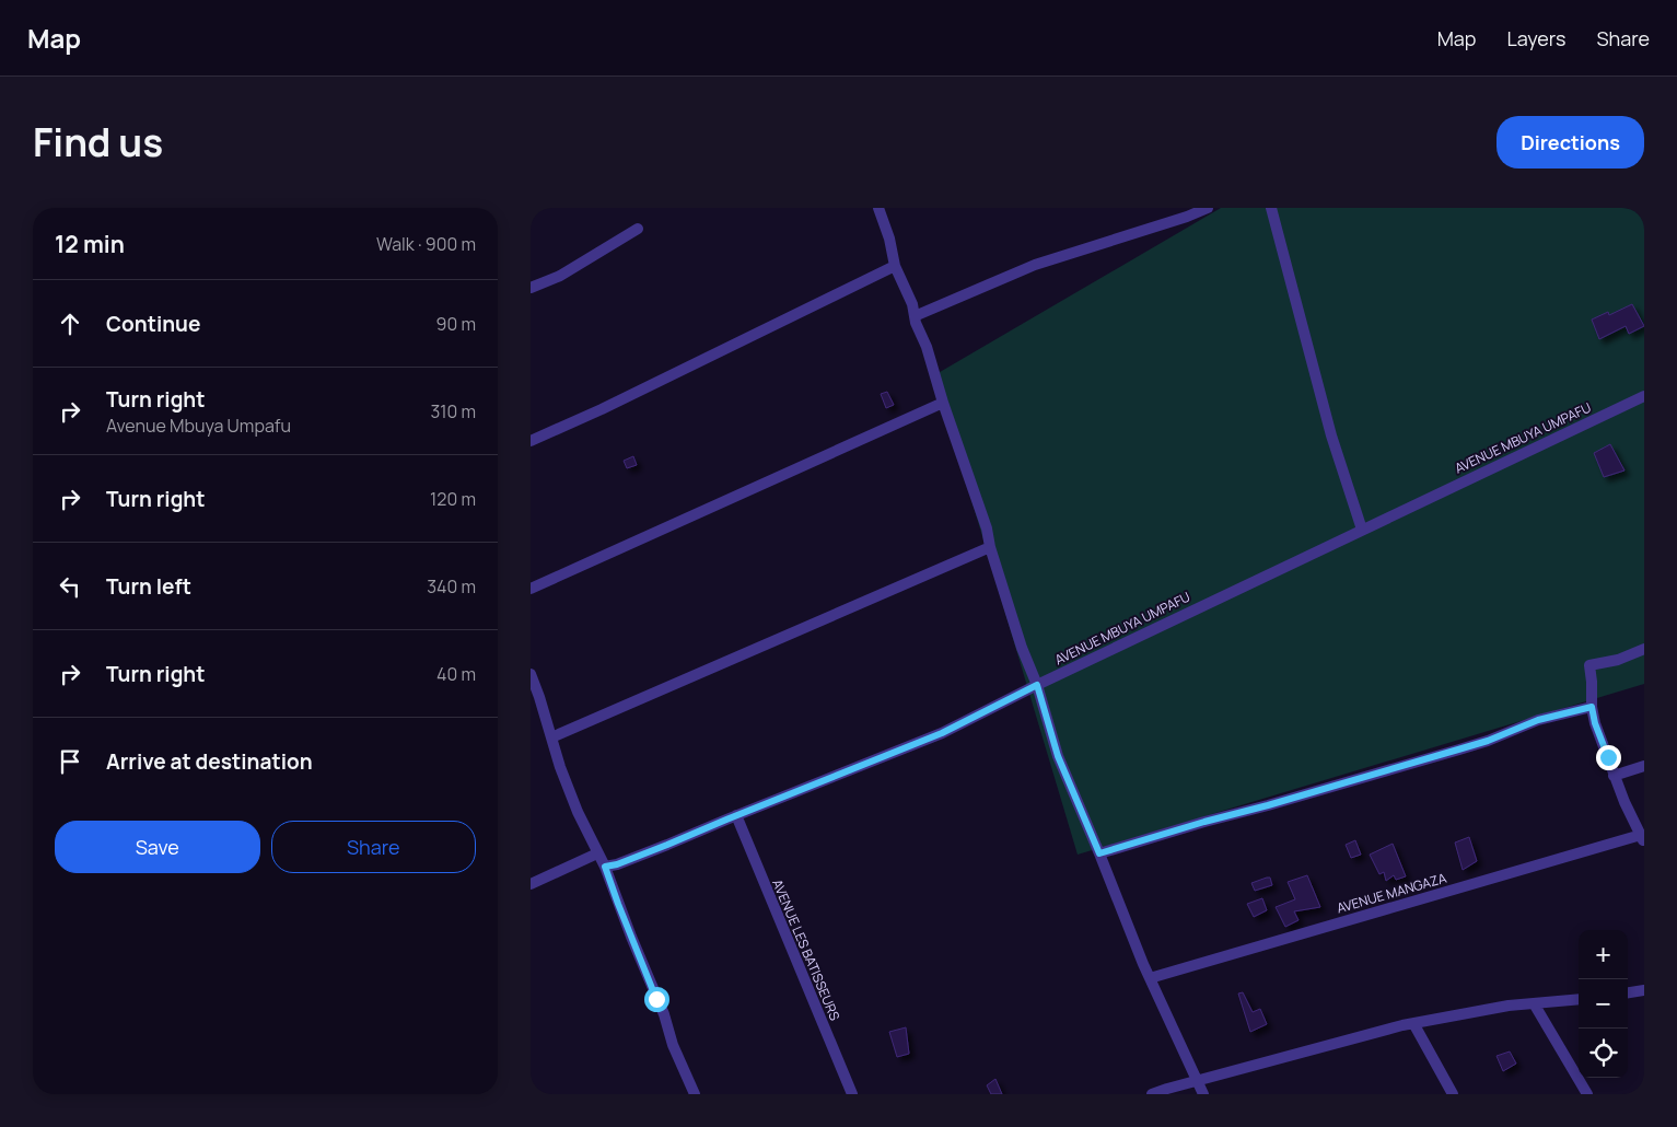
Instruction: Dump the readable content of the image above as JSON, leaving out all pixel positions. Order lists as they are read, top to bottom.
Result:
{
  "streets": {
    "street": ["AVENUE MBUYA UMPAFU", "AVENUE MANGAZA", "AVENUE LES BATISSEURS"]
  },
  "crossings": [
    ["AVENUE MBUYA UMPAFU", "AVENUE LES BATISSEURS"]
  ],
  "page": {
    "header": "Map",
    "nav": ["Map", "Layers", "Share"],
    "title": "Find us",
    "buttons": [
      "Directions",
      ["Save", "Share"]
    ],
    "heading": ["12 min", "Walk · 900 m"],
    "list": [
      ["Continue", "90 m"],
      ["Turn right", "Avenue Mbuya Umpafu", "310 m"],
      ["Turn right", "120 m"],
      ["Turn left", "340 m"],
      ["Turn right", "40 m"],
      "Arrive at destination"
    ],
    "map_buttons": ["+", "−"]
  }
}
